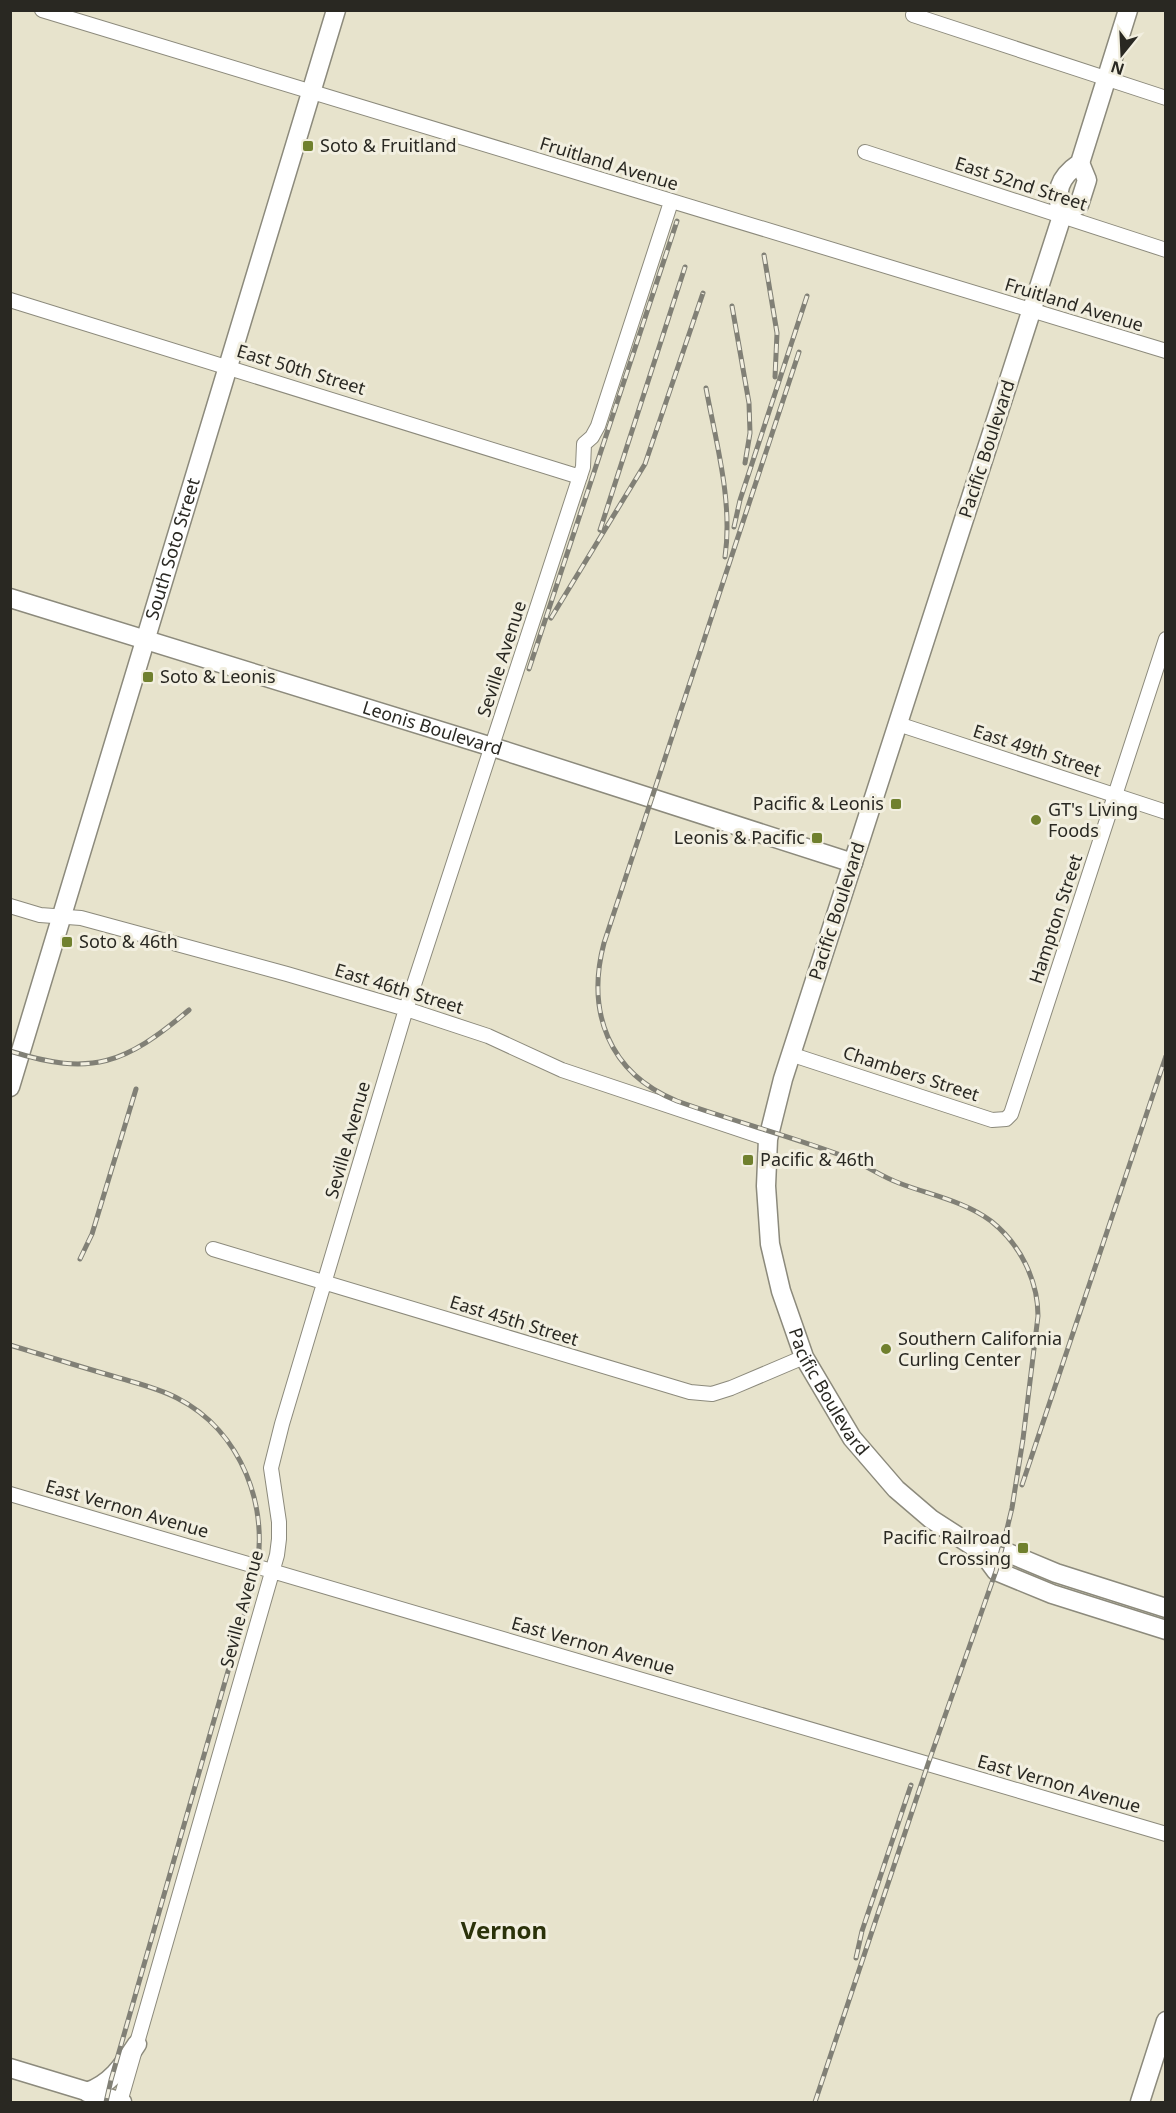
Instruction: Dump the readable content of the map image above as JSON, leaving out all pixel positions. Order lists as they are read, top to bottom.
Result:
{
  "streets": {
    "main road": ["Pacific Boulevard", "South Soto Street", "Leonis Boulevard"],
    "street": [
      "Fruitland Avenue",
      "East 52nd Street",
      "East 50th Street",
      "Seville Avenue",
      "East 49th Street",
      "Hampton Street",
      "East 46th Street",
      "Chambers Street",
      "East 45th Street",
      "East Vernon Avenue"
    ]
  },
  "crossings": [
    ["Fruitland Avenue", "Pacific Boulevard"],
    ["Fruitland Avenue", "South Soto Street"],
    ["Fruitland Avenue", "Seville Avenue"],
    ["East 52nd Street", "Pacific Boulevard"],
    ["East 50th Street", "South Soto Street"],
    ["East 50th Street", "Seville Avenue"],
    ["Pacific Boulevard", "Leonis Boulevard"],
    ["Pacific Boulevard", "East 49th Street"],
    ["Pacific Boulevard", "East 46th Street"],
    ["Pacific Boulevard", "Chambers Street"],
    ["Pacific Boulevard", "East 45th Street"],
    ["South Soto Street", "Leonis Boulevard"],
    ["South Soto Street", "East 46th Street"],
    ["Seville Avenue", "Leonis Boulevard"],
    ["Seville Avenue", "East 46th Street"],
    ["Seville Avenue", "East 45th Street"],
    ["Seville Avenue", "East Vernon Avenue"],
    ["East 49th Street", "Hampton Street"],
    ["Hampton Street", "Chambers Street"]
  ],
  "districts": ["Vernon"],
  "places": {
    "transit": [
      "Soto & Fruitland",
      "Soto & Leonis",
      "Pacific & Leonis",
      "Leonis & Pacific",
      "Soto & 46th",
      "Pacific & 46th",
      "Pacific Railroad Crossing"
    ],
    "other": ["GT's Living Foods", "Southern California Curling Center"]
  },
  "north": "bottom"
}
